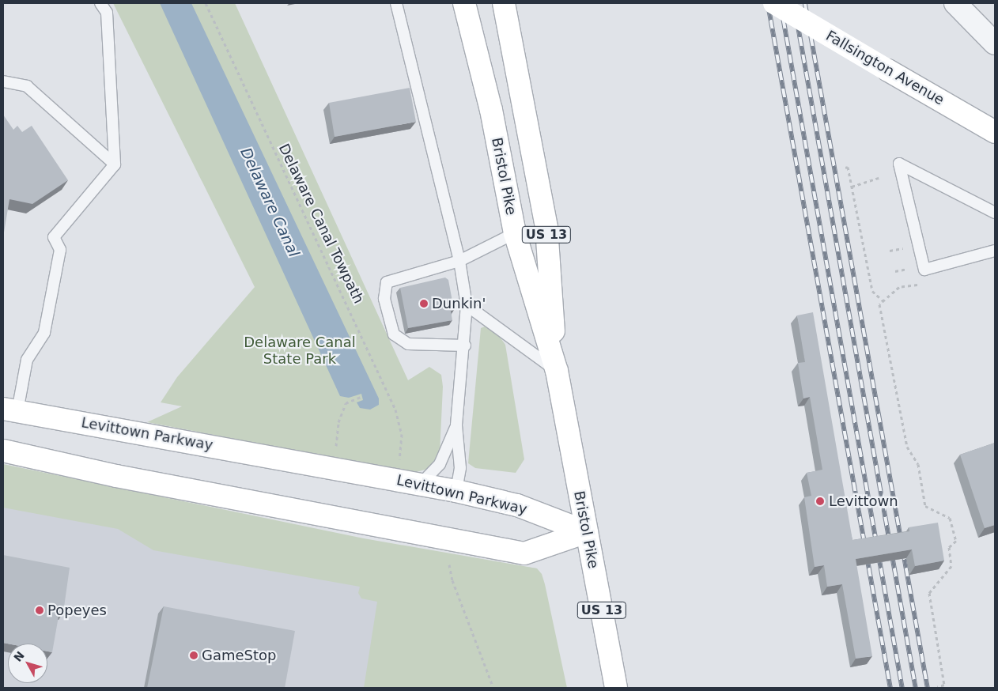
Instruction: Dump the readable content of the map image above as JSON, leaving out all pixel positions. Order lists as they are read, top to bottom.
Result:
{
  "streets": {
    "main road": [
      "Fallsington Avenue",
      "Bristol Pike",
      "US 13",
      "Levittown Parkway"
    ],
    "path": ["Delaware Canal Towpath"]
  },
  "crossings": [
    ["Bristol Pike", "Levittown Parkway"]
  ],
  "water": ["Delaware Canal"],
  "parks": ["Delaware Canal State Park"],
  "places": [
    "Dunkin'",
    "Levittown",
    "Popeyes",
    "GameStop"
  ],
  "north": "top left"
}
